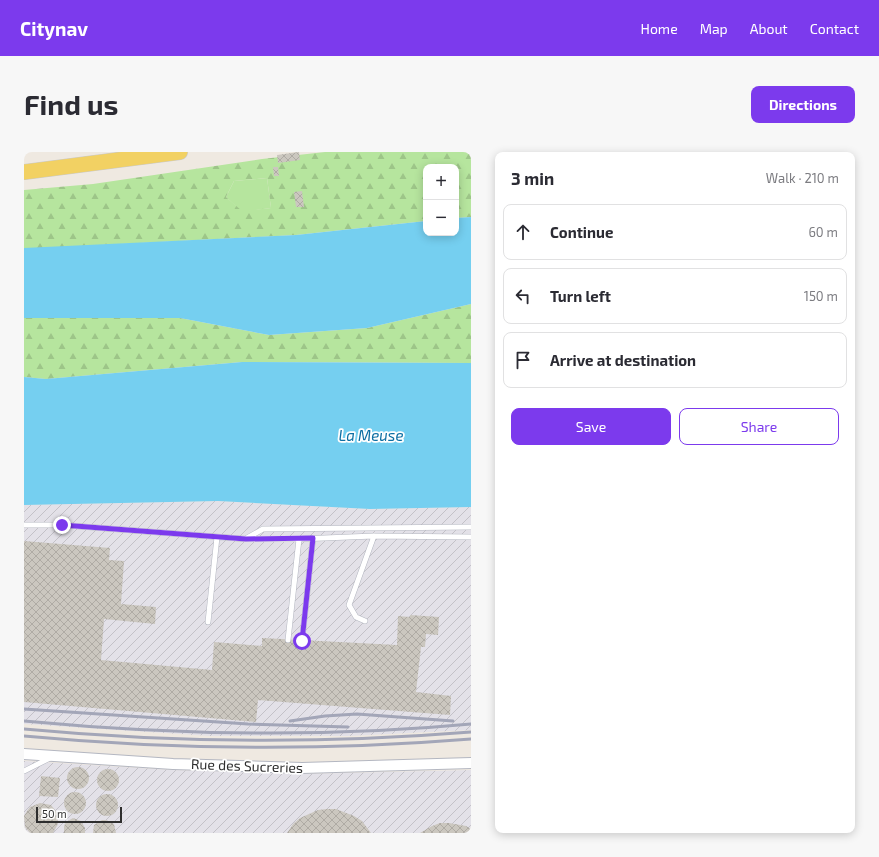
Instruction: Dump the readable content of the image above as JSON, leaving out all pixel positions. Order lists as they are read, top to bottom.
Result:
{
  "streets": {
    "street": ["Rue des Sucreries"]
  },
  "water": ["La Meuse"],
  "scale_bar": "50 m",
  "page": {
    "header": "Citynav",
    "nav": [
      "Home",
      "Map",
      "About",
      "Contact"
    ],
    "buttons": [
      "Directions",
      ["Save", "Share"]
    ],
    "title": "Find us",
    "heading": ["3 min", "Walk · 210 m"],
    "map_buttons": ["+", "−"],
    "list": [
      ["Continue", "60 m"],
      ["Turn left", "150 m"],
      "Arrive at destination"
    ],
    "scale": "50 m"
  }
}
